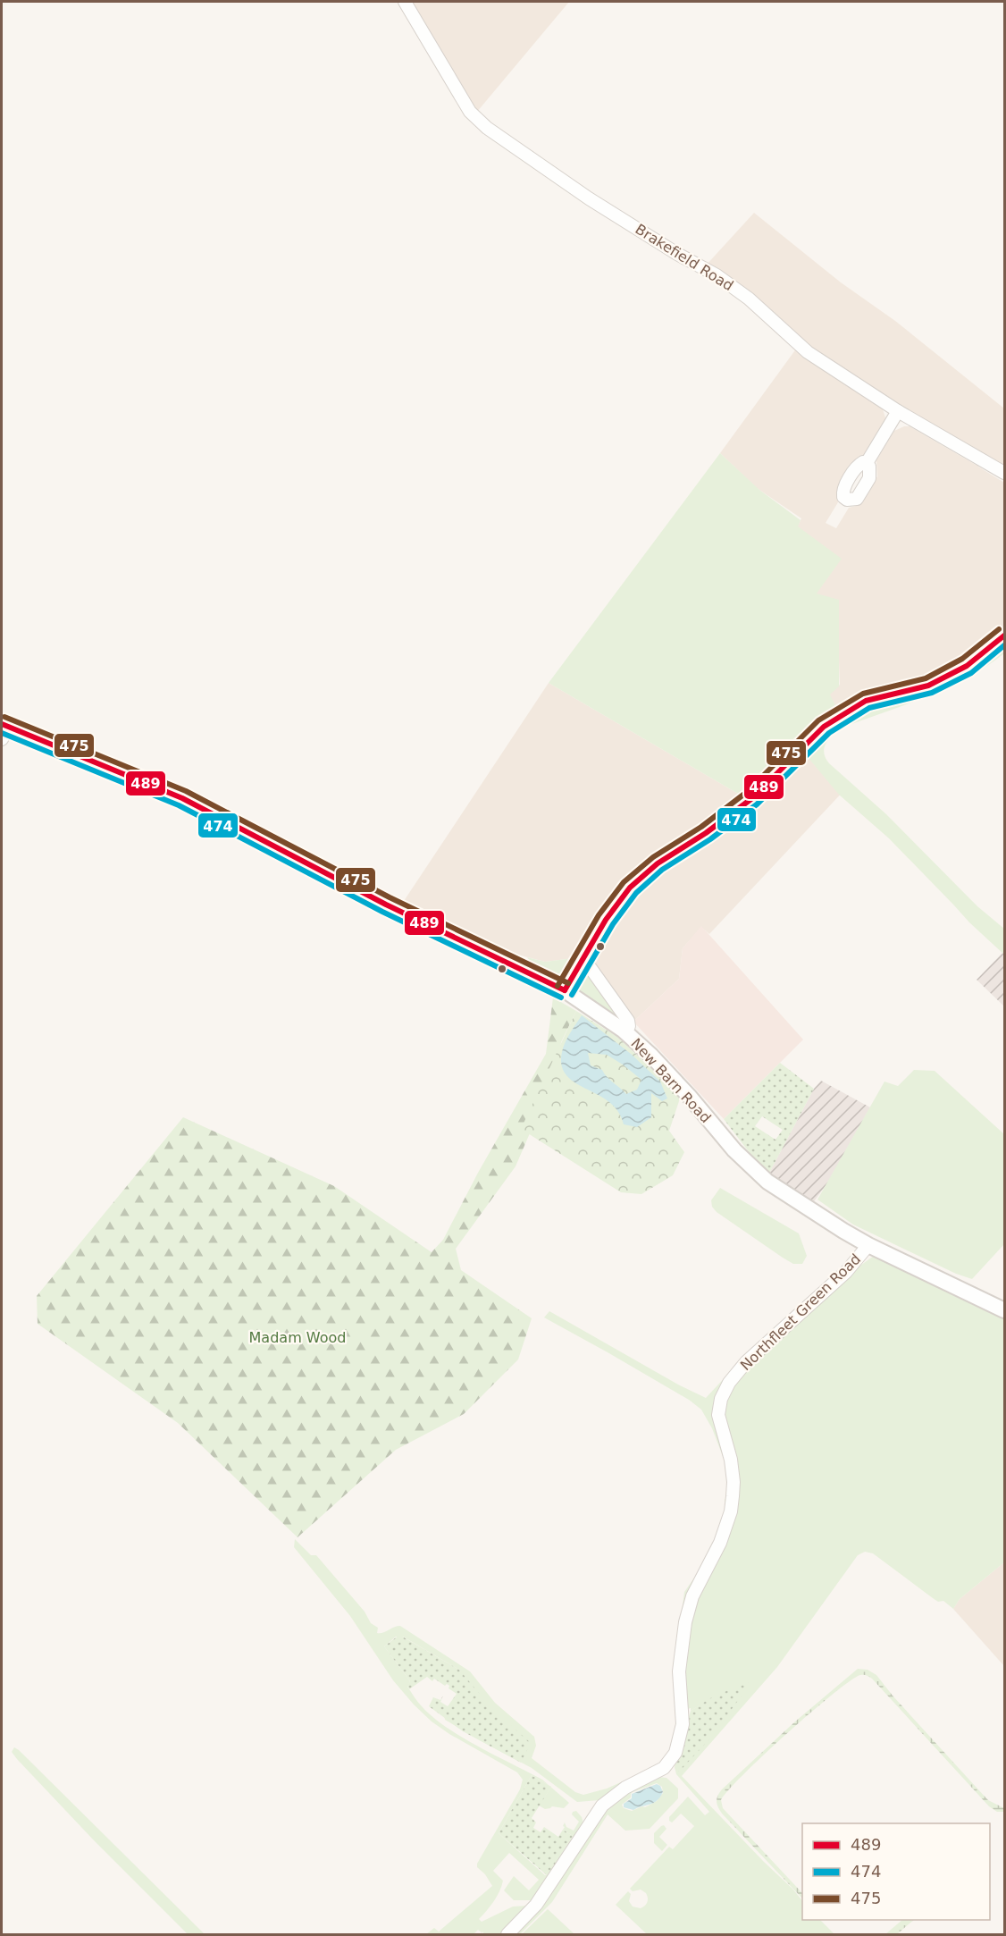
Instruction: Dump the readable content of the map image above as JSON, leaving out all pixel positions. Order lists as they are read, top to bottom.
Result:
{
  "streets": {
    "street": ["Brakefield Road", "New Barn Road", "Northfleet Green Road"]
  },
  "crossings": [
    ["New Barn Road", "Northfleet Green Road"]
  ],
  "parks": ["Madam Wood"],
  "lines": ["transit line 475", "transit line 489", "transit line 474"],
  "legend": ["489", "474", "475"]
}
